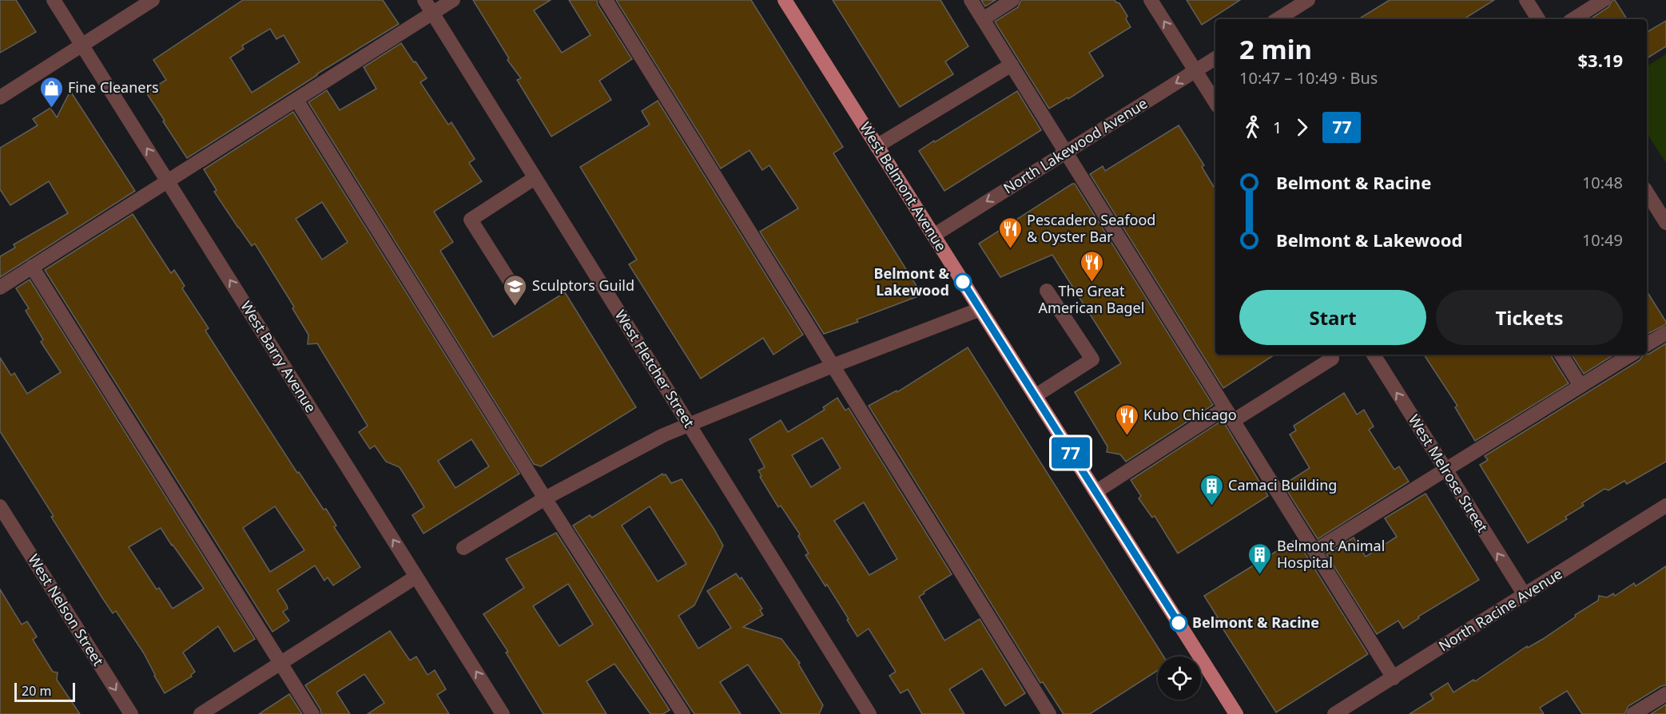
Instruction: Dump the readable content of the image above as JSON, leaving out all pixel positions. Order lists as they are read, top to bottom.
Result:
{
  "streets": {
    "main road": ["West Belmont Avenue"],
    "street": [
      "North Lakewood Avenue",
      "West Barry Avenue",
      "West Fletcher Street",
      "West Melrose Street",
      "West Nelson Street",
      "North Racine Avenue"
    ]
  },
  "crossings": [
    ["North Lakewood Avenue", "West Belmont Avenue"],
    ["West Melrose Street", "North Racine Avenue"]
  ],
  "one_way": ["West Barry Avenue", "West Melrose Street", "West Nelson Street"],
  "places": {
    "shop": ["Fine Cleaners"],
    "restaurant": ["Pescadero Seafood & Oyster Bar", "The Great American Bagel", "Kubo Chicago"],
    "other": ["Belmont & Lakewood", "Belmont & Racine"],
    "school or university": ["Sculptors Guild"],
    "building": ["Camaci Building", "Belmont Animal Hospital"]
  },
  "lines": ["bus line 77"],
  "scale_bar": "20 m",
  "page": {
    "on_map": "77",
    "heading": ["2 min", "10:47 – 10:49 · Bus", "$3.19"],
    "legs": ["1", "77"],
    "list": [
      {
        "name": "Belmont & Racine",
        "value": "10:48"
      },
      {
        "name": "Belmont & Lakewood",
        "value": "10:49"
      }
    ],
    "buttons": ["Start", "Tickets"],
    "scale": "20 m"
  }
}
